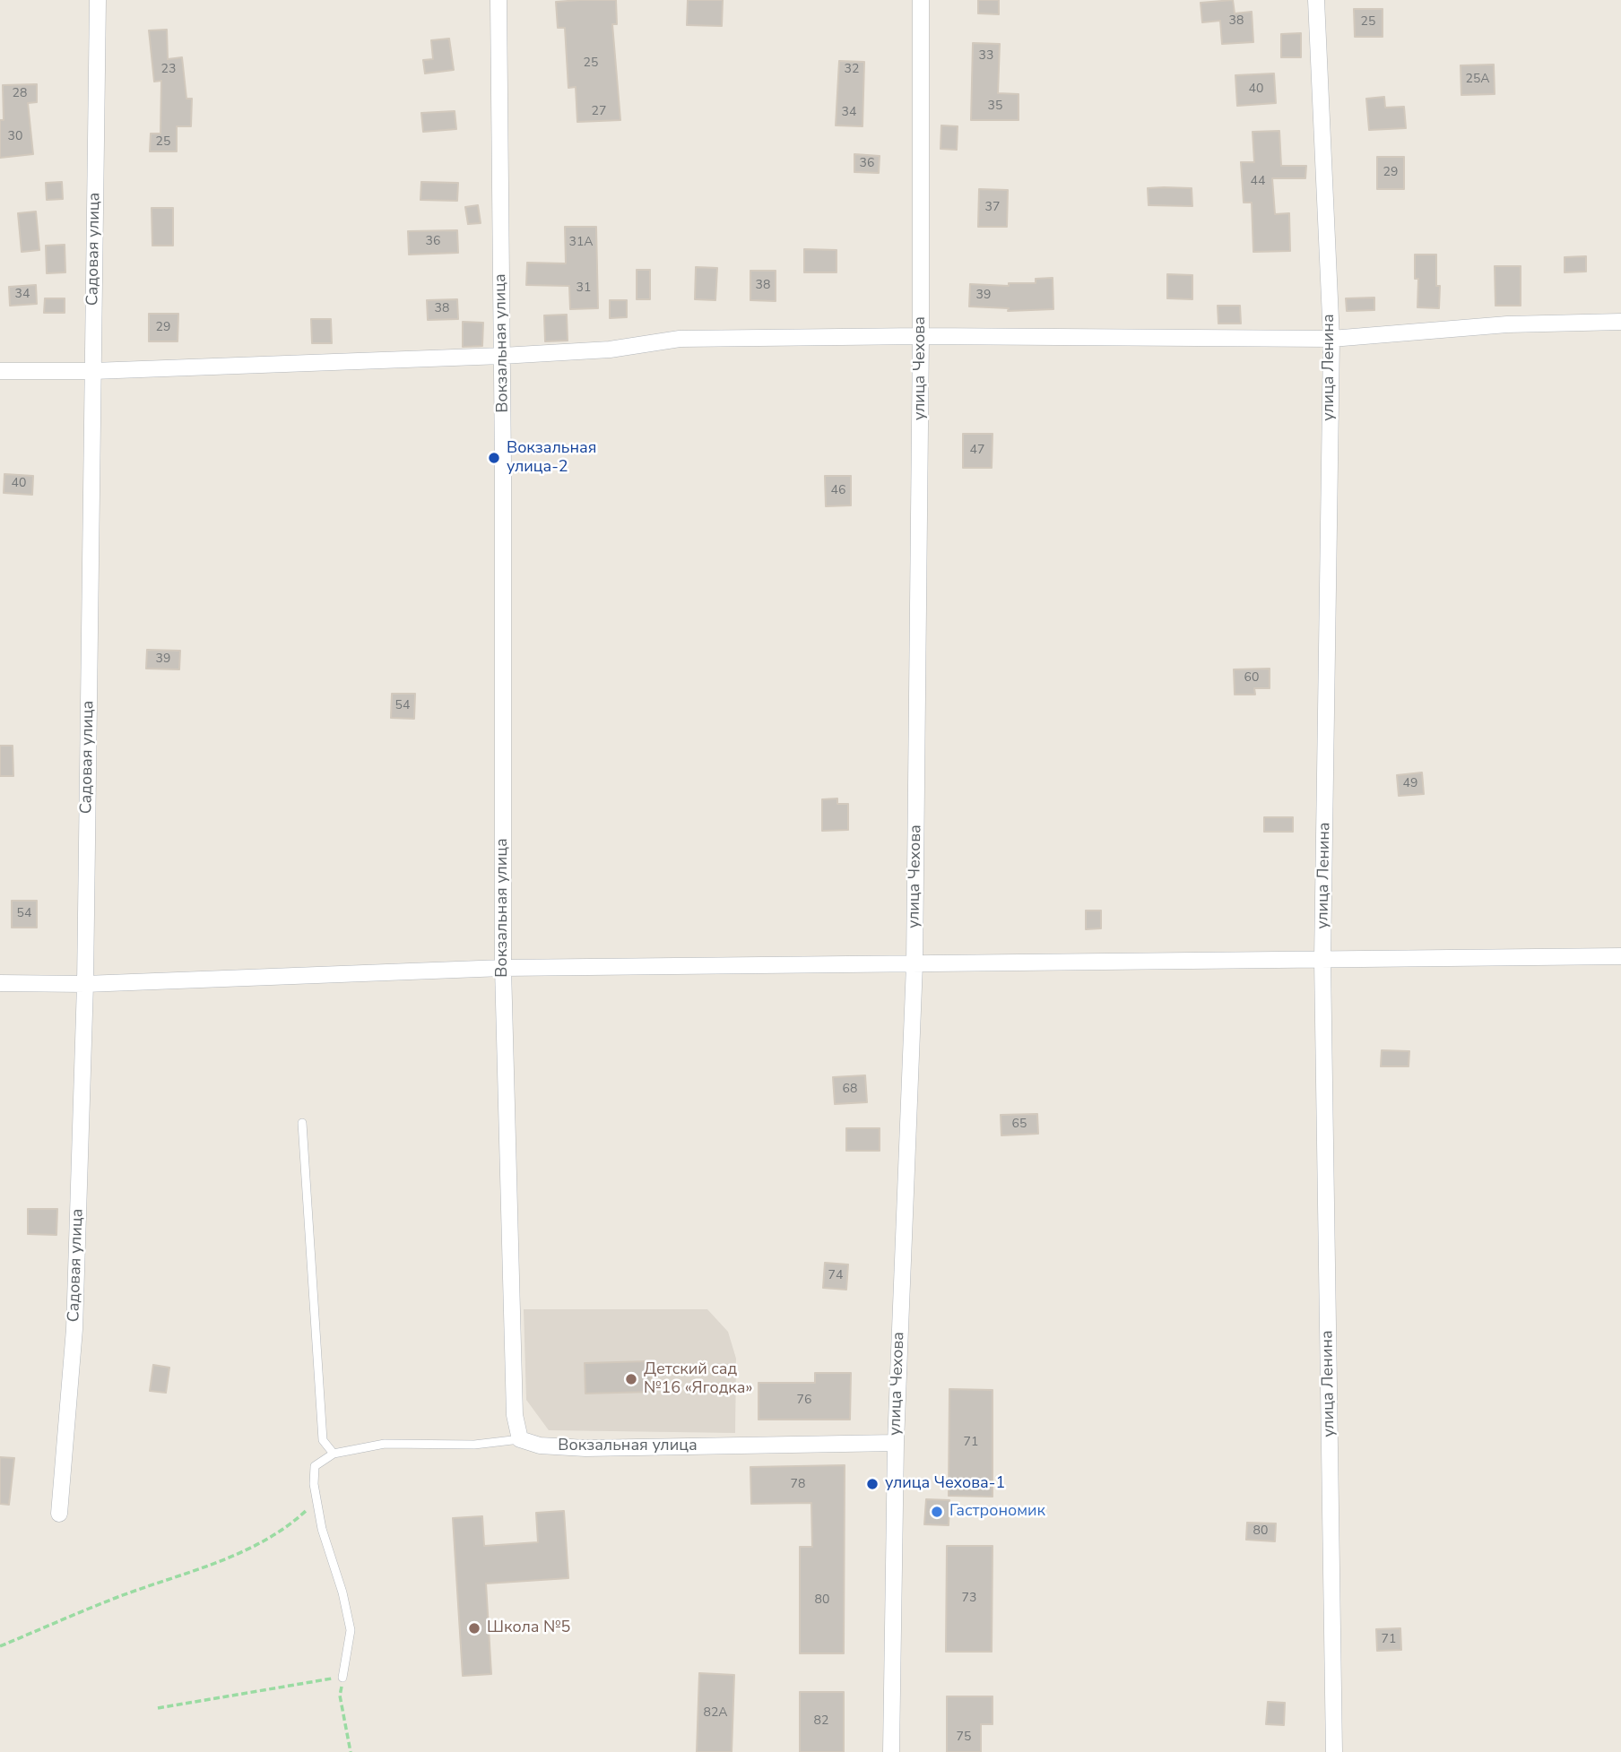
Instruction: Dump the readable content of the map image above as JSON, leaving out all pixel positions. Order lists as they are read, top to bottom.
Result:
{
  "streets": {
    "street": [
      "Садовая улица",
      "Вокзальная улица",
      "улица Ленина",
      "улица Чехова"
    ]
  },
  "crossings": [
    ["Вокзальная улица", "улица Чехова"]
  ],
  "places": [
    "Вокзальная улица-2",
    "Детский сад №16 «Ягодка»",
    "улица Чехова-1",
    "Гастрономик",
    "Школа №5"
  ],
  "house_numbers": [
    "38",
    "25",
    "33",
    "25",
    "23",
    "32",
    "25А",
    "40",
    "28",
    "35",
    "27",
    "34",
    "30",
    "25",
    "36",
    "29",
    "44",
    "37",
    "36",
    "31А",
    "38",
    "31",
    "34",
    "39",
    "38",
    "29",
    "47",
    "40",
    "46",
    "39",
    "60",
    "54",
    "49",
    "54",
    "68",
    "65",
    "74",
    "76",
    "71",
    "78",
    "80",
    "73",
    "80",
    "71",
    "82А",
    "82",
    "75"
  ]
}
